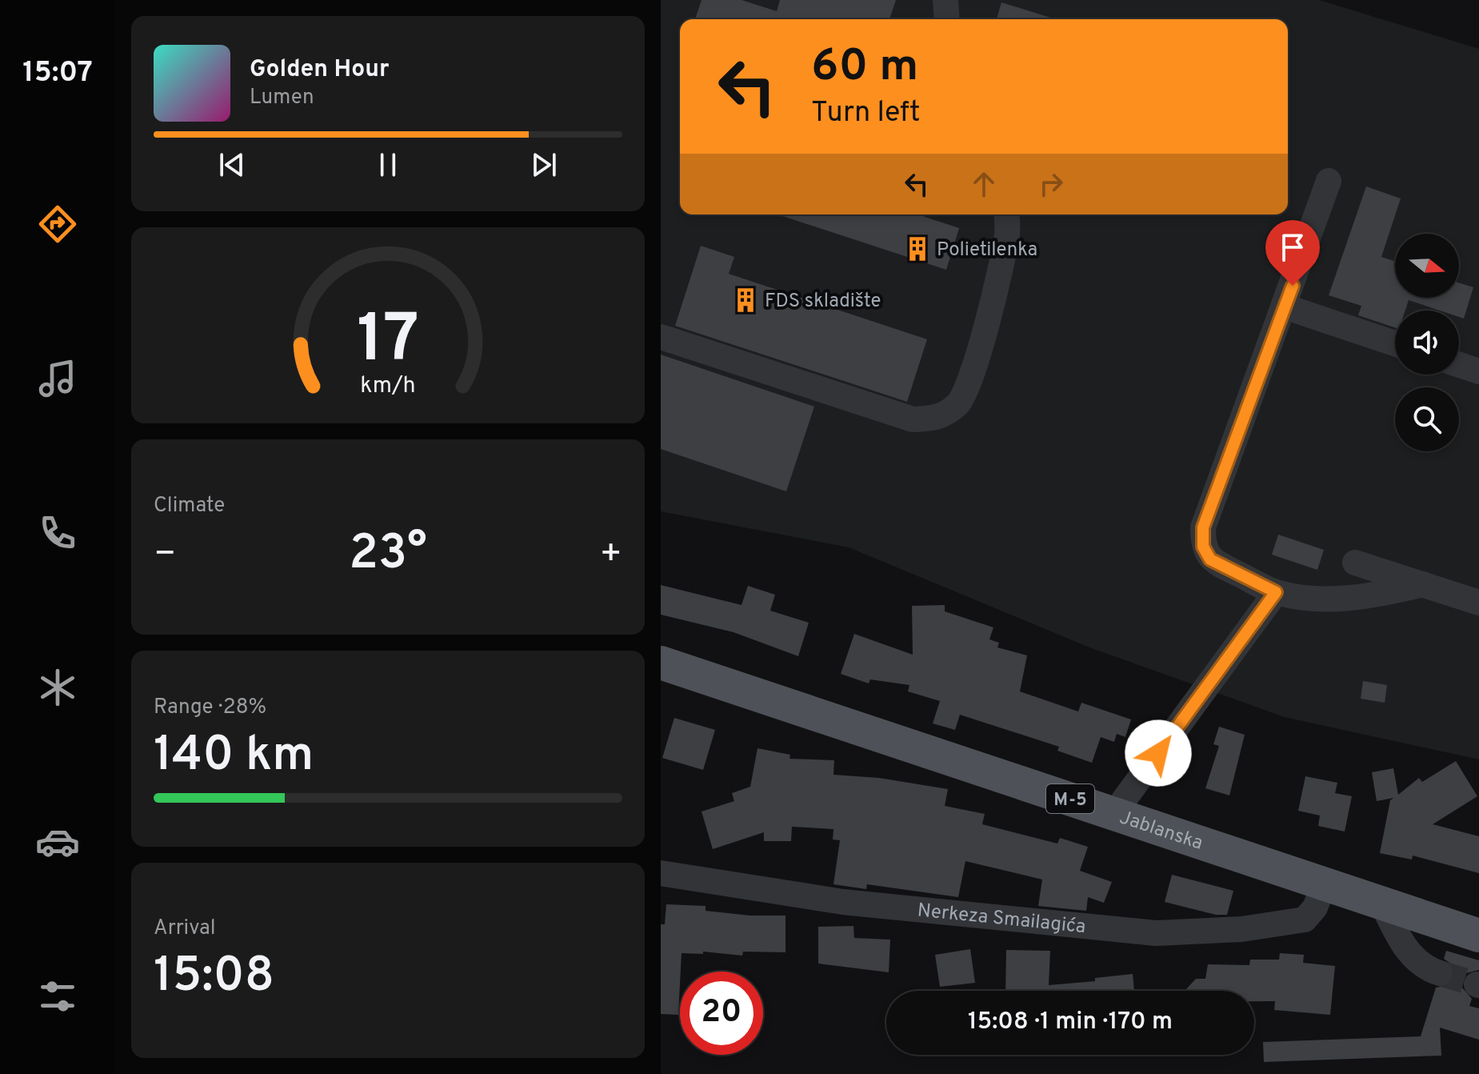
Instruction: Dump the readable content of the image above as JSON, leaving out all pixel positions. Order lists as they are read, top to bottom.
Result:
{
  "streets": {
    "main road": ["M-5", "Jablanska"],
    "street": ["Nerkeza Smailagića"]
  },
  "crossings": [
    ["Jablanska", "Nerkeza Smailagića"]
  ],
  "places": {
    "building": ["Polietilenka", "FDS skladište"]
  },
  "north": "right",
  "page": {
    "tabs": "15:07",
    "turn": ["60 m", "Turn left"],
    "song": ["Golden Hour", "Lumen"],
    "tile": [
      "Climate",
      ["Range · 28%", "140 km"],
      ["Arrival", "15:08"]
    ],
    "heat": ["−", "23°", "+"],
    "limit": "20",
    "trip": "15:08 · 1 min · 170 m",
    "gauge": ["17", "km/h"]
  }
}
